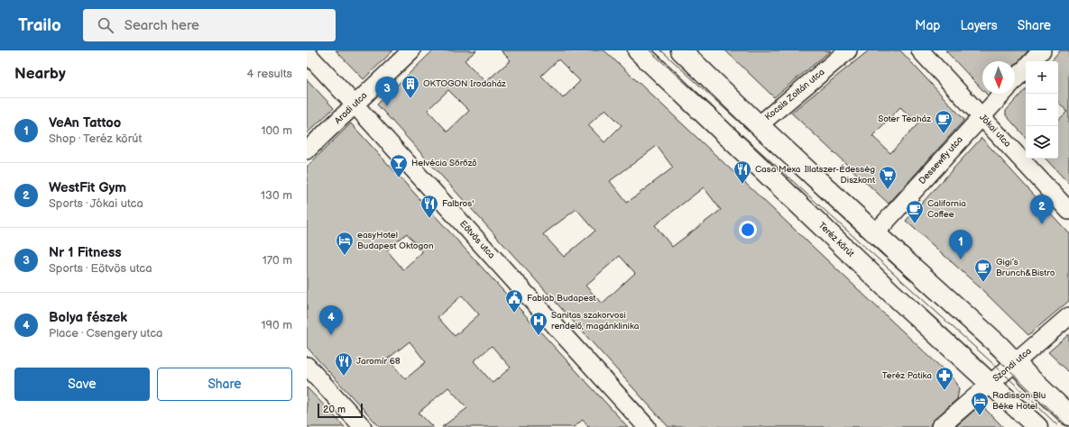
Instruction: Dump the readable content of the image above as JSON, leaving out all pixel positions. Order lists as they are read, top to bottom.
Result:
{
  "streets": {
    "main road": ["Teréz körút"],
    "street": [
      "Kocsis Zoltán utca",
      "Aradi utca",
      "Jókai utca",
      "Dessewffy utca",
      "Eötvös utca",
      "Szondi utca"
    ]
  },
  "crossings": [
    ["Aradi utca", "Eötvös utca"],
    ["Jókai utca", "Dessewffy utca"],
    ["Teréz körút", "Szondi utca"]
  ],
  "places": {
    "building": ["OKTOGON Irodaház"],
    "cafe": ["Soter Teaház", "California Coffee", "Gigi’s Brunch&Bistro"],
    "bar": ["Helvécia Söröző"],
    "restaurant": ["Casa Mexa", "Falbros'", "Jaromír 68"],
    "supermarket": ["Illatszer-Édesség Diszkont"],
    "hotel": ["easyHotel Budapest Oktogon", "Radisson Blu Béke Hotel"],
    "public building": ["Fablab Budapest"],
    "hospital": ["Sanitas szakorvosi rendelő, magánklinika"],
    "pharmacy": ["Teréz Patika"]
  },
  "scale_bar": "20 m",
  "north": "bottom",
  "page": {
    "header": "Trailo",
    "search": "Search here",
    "nav": ["Map", "Layers", "Share"],
    "heading": ["Nearby", "4 results"],
    "map_buttons": ["+", "−"],
    "pins": [
      "3",
      "2",
      "1",
      "4"
    ],
    "list": [
      {
        "mark": "1",
        "name": "VeAn Tattoo",
        "note": "Shop · Teréz körút",
        "value": "100 m"
      },
      {
        "mark": "2",
        "name": "WestFit Gym",
        "note": "Sports · Jókai utca",
        "value": "130 m"
      },
      {
        "mark": "3",
        "name": "Nr 1 Fitness",
        "note": "Sports · Eötvös utca",
        "value": "170 m"
      },
      {
        "mark": "4",
        "name": "Bolya fészek",
        "note": "Place · Csengery utca",
        "value": "190 m"
      }
    ],
    "buttons": ["Save", "Share"],
    "scale": "20 m"
  }
}
